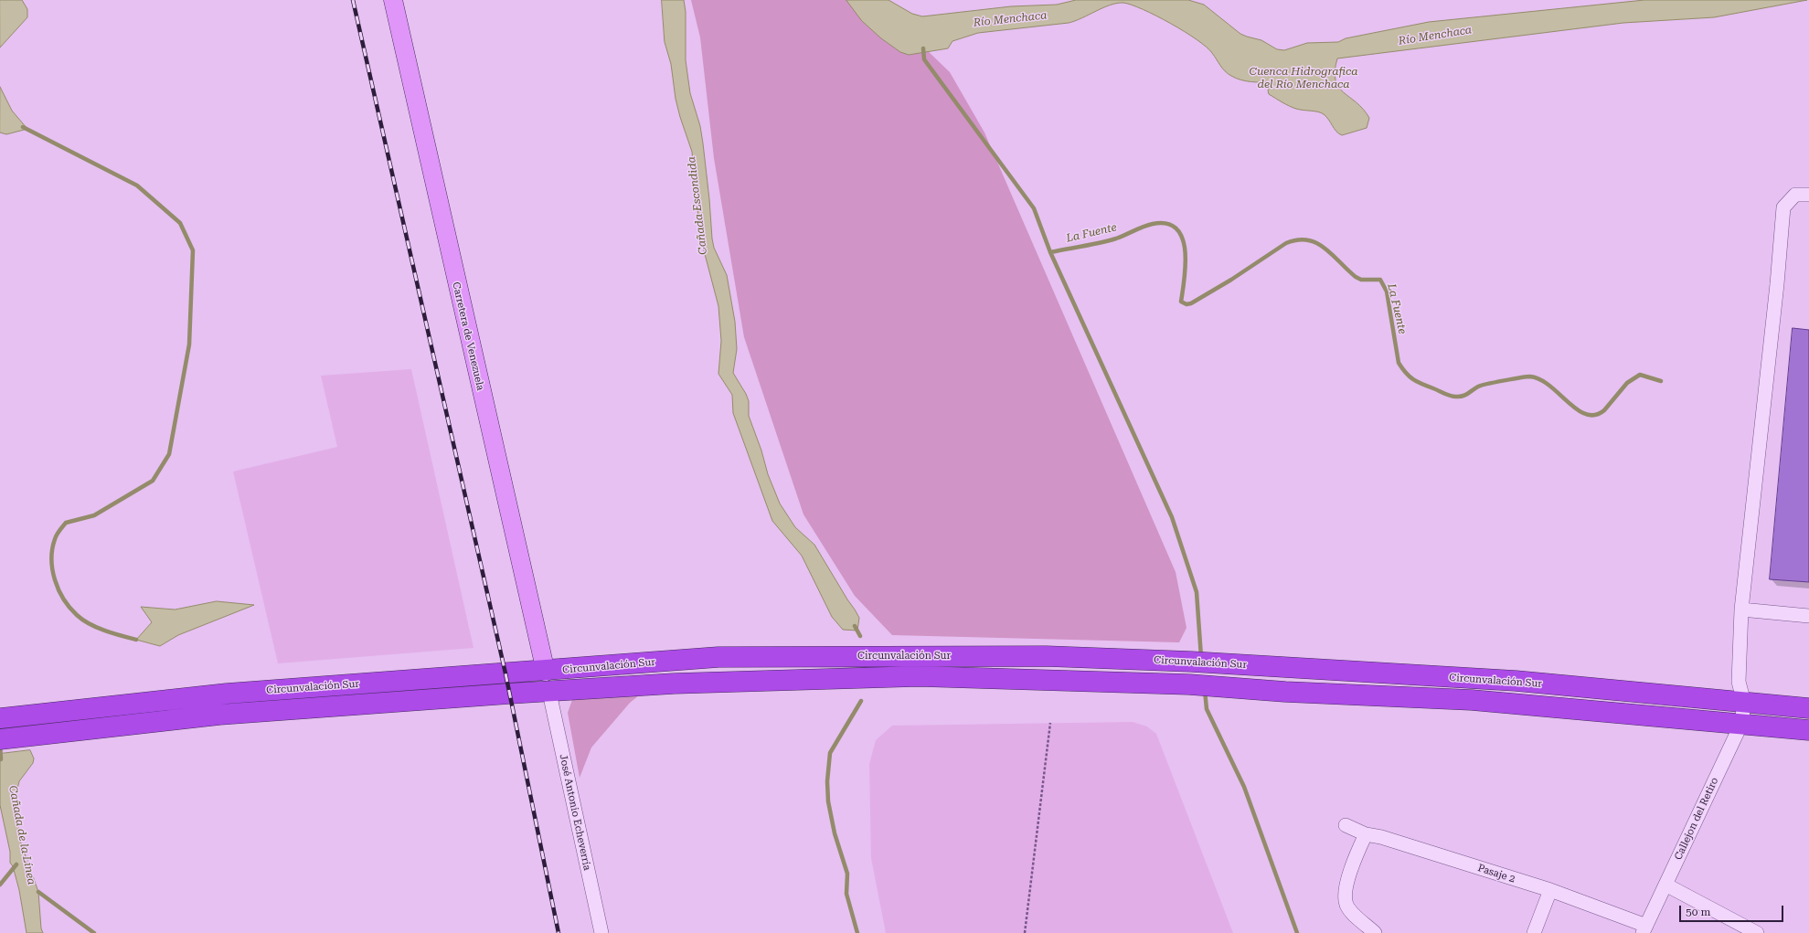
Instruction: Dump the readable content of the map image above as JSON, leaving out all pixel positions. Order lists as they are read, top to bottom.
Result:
{
  "streets": {
    "highway": ["Circunvalación Sur"],
    "main road": ["Carretera de Venezuela"],
    "street": ["José Antonio Echeverría", "Callejon del Retiro", "Pasaje 2"]
  },
  "crossings": [
    ["Carretera de Venezuela", "Circunvalación Sur"],
    ["Circunvalación Sur", "José Antonio Echeverría"],
    ["Circunvalación Sur", "Callejon del Retiro"],
    ["Callejon del Retiro", "Pasaje 2"]
  ],
  "water": [
    "Río Menchaca",
    "Cuenca Hidrografica del Río Menchaca",
    "Cañada Escondida",
    "La Fuente",
    "Cañada de la Línea"
  ],
  "scale_bar": "50 m"
}
